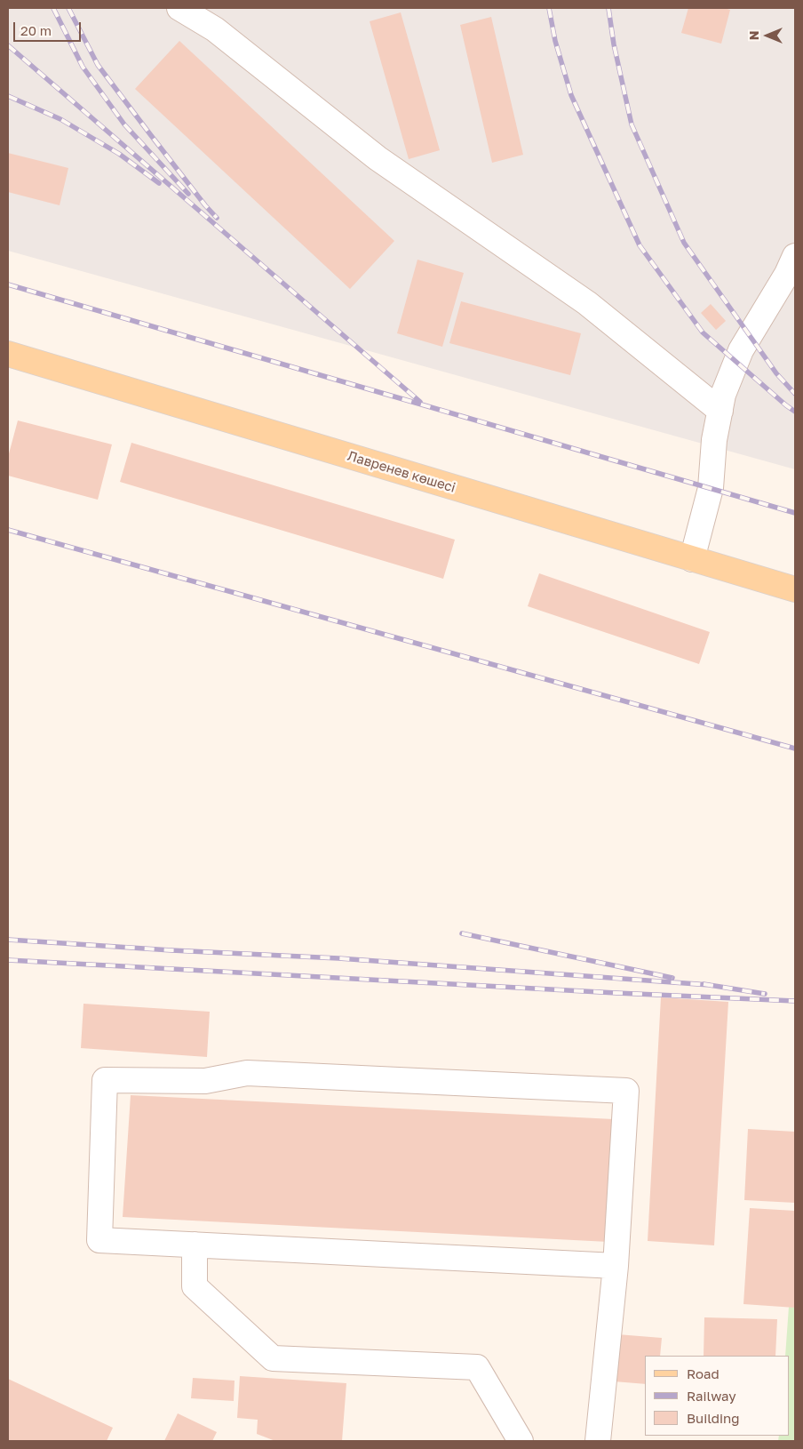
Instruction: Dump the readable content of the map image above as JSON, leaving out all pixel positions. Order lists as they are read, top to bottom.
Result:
{
  "streets": {
    "main road": ["Лавренев көшесі"]
  },
  "legend": ["Road", "Railway", "Building"],
  "scale_bar": "20 m",
  "north": "left"
}
